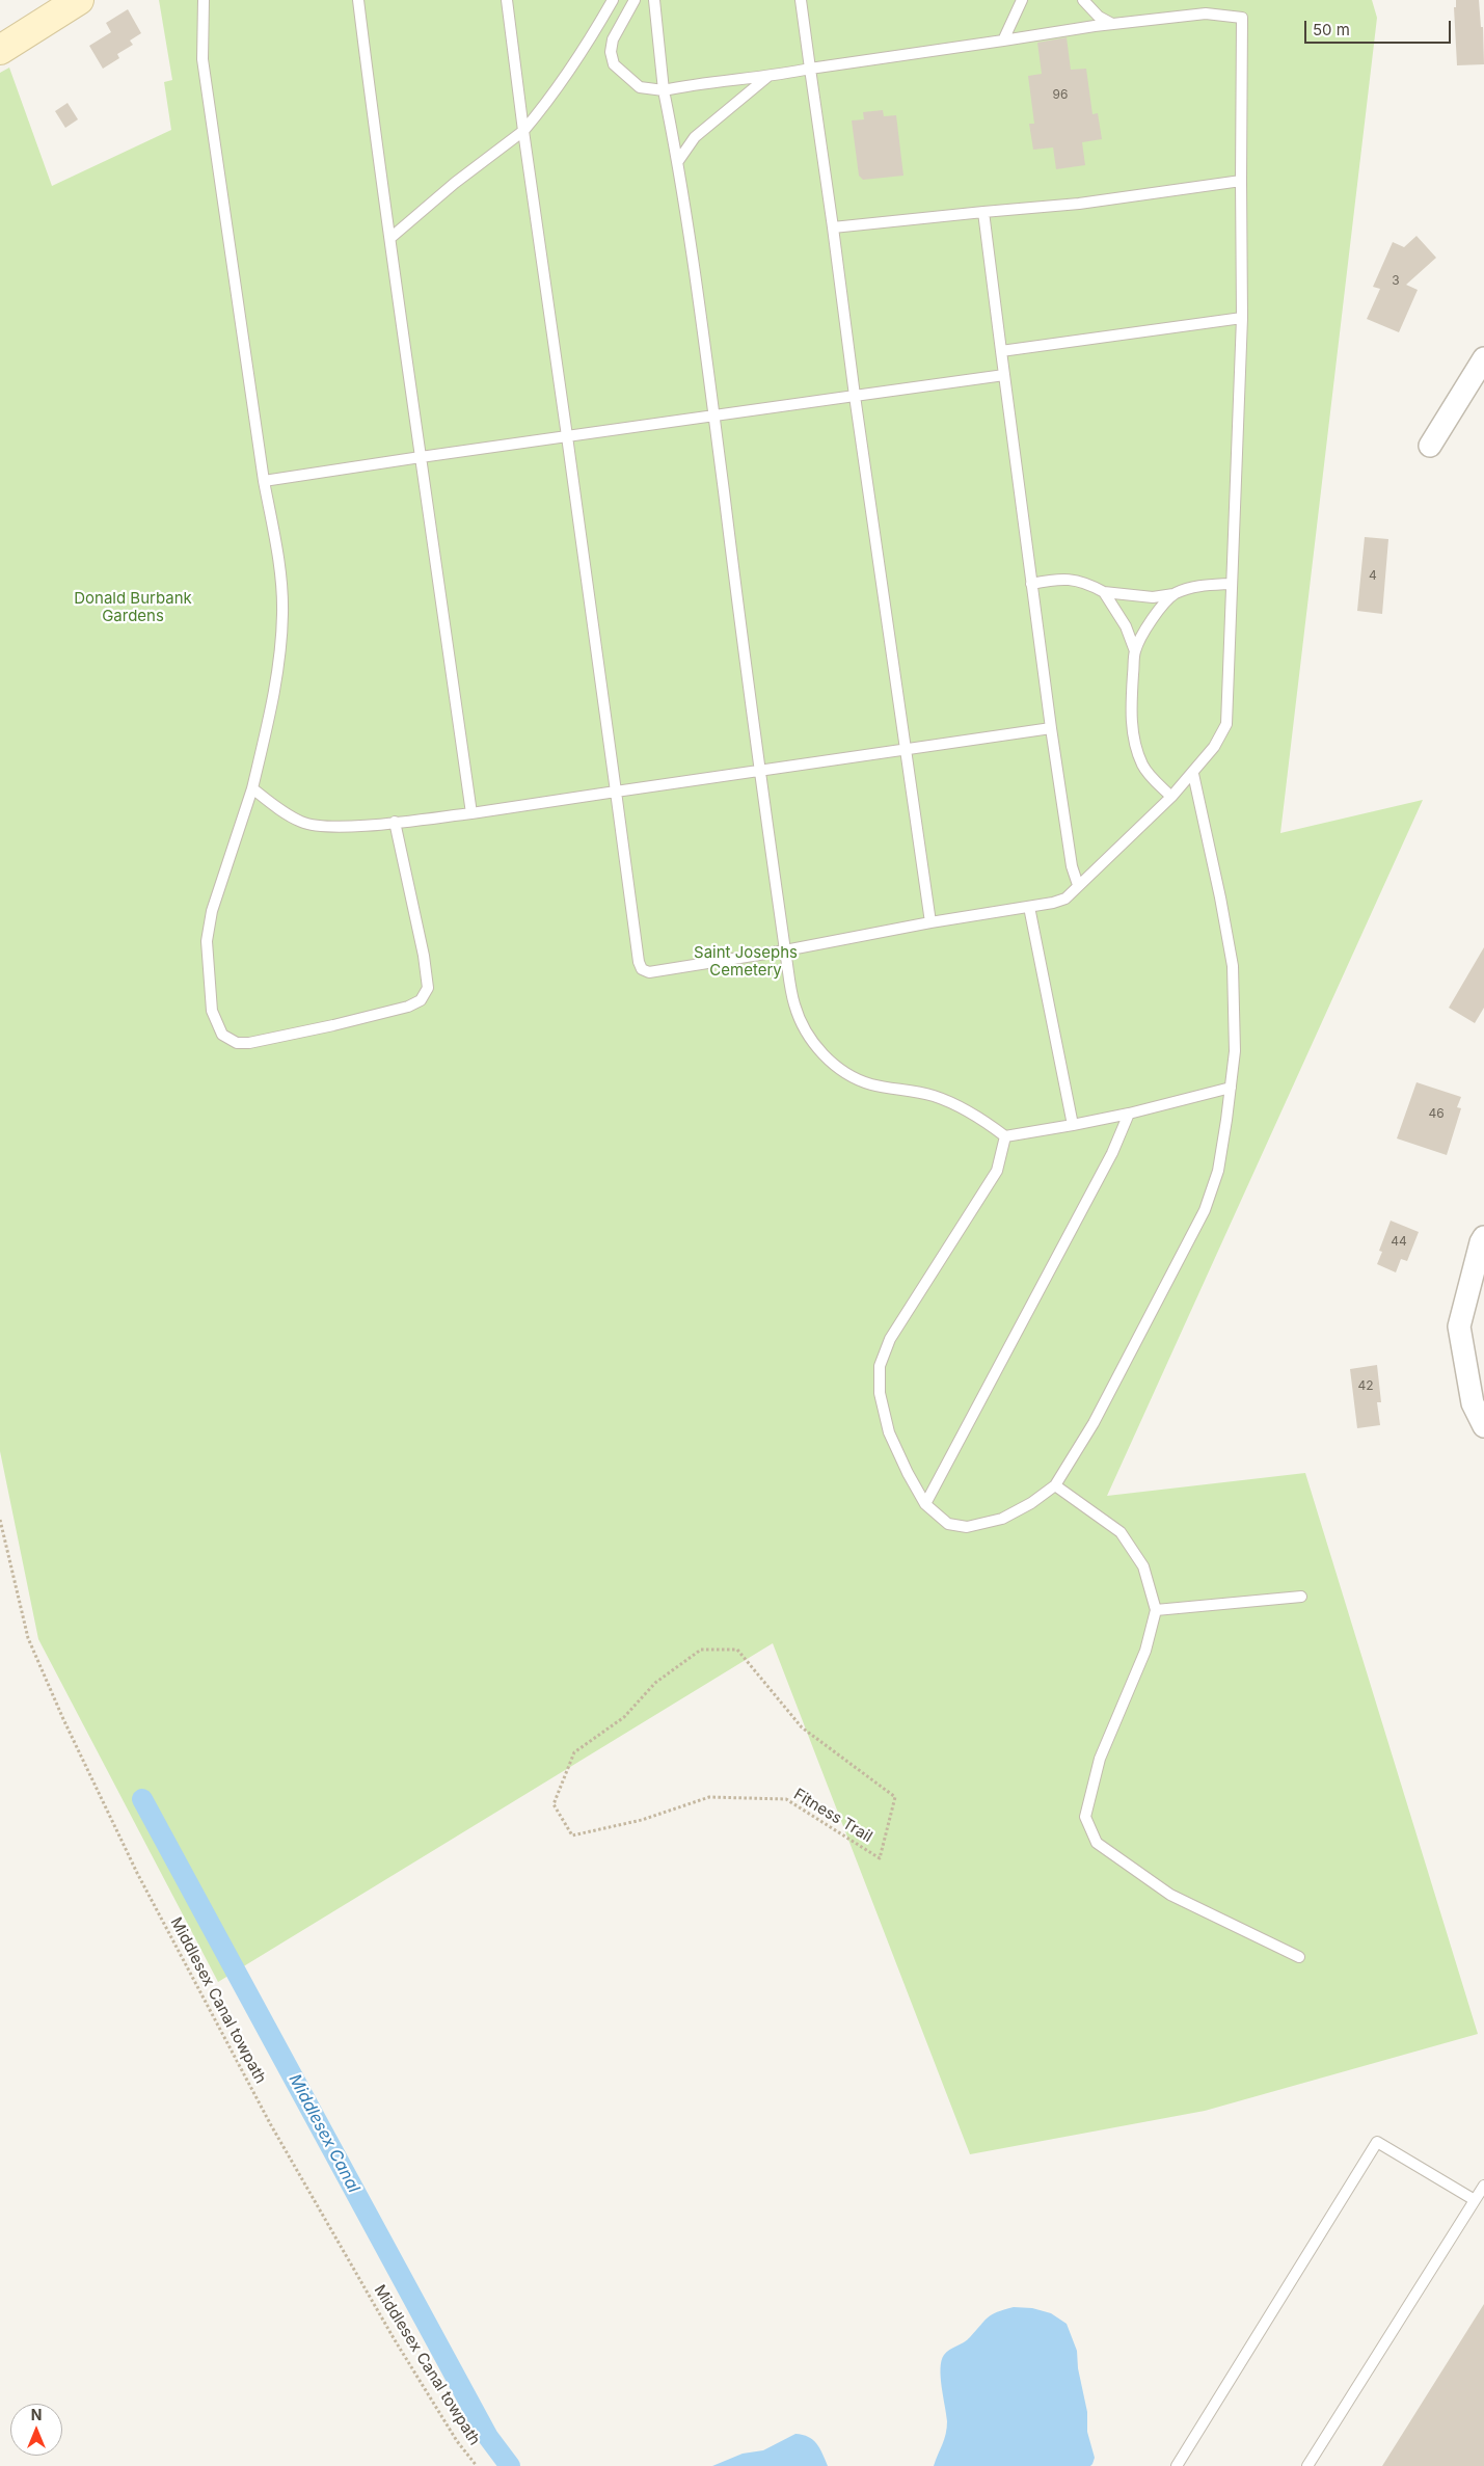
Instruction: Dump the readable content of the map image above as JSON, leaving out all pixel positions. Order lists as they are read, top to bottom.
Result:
{
  "streets": {
    "path": ["Fitness Trail", "Middlesex Canal towpath"]
  },
  "water": ["Middlesex Canal"],
  "parks": ["Donald Burbank Gardens", "Saint Josephs Cemetery"],
  "house_numbers": [
    "96",
    "3",
    "4",
    "46",
    "44",
    "42"
  ],
  "scale_bar": "50 m",
  "north": "top"
}
